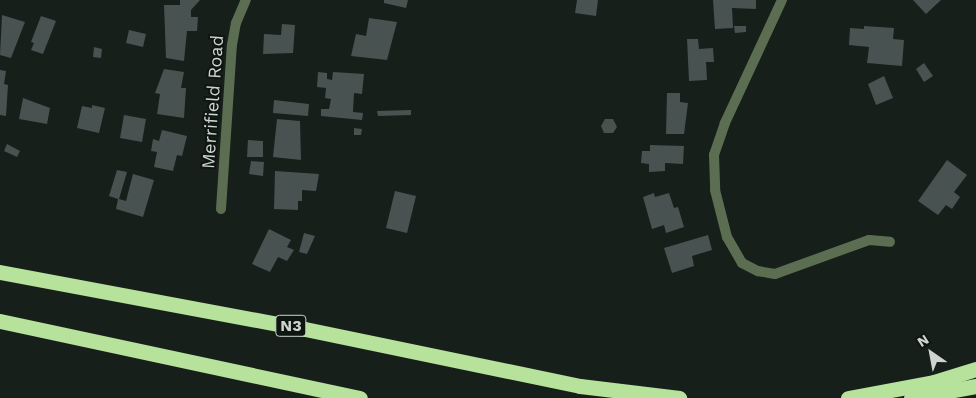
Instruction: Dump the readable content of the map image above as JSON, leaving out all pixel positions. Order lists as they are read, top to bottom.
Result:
{
  "streets": {
    "highway": ["N3"],
    "street": ["Merrifield Road"]
  },
  "north": "top left"
}
